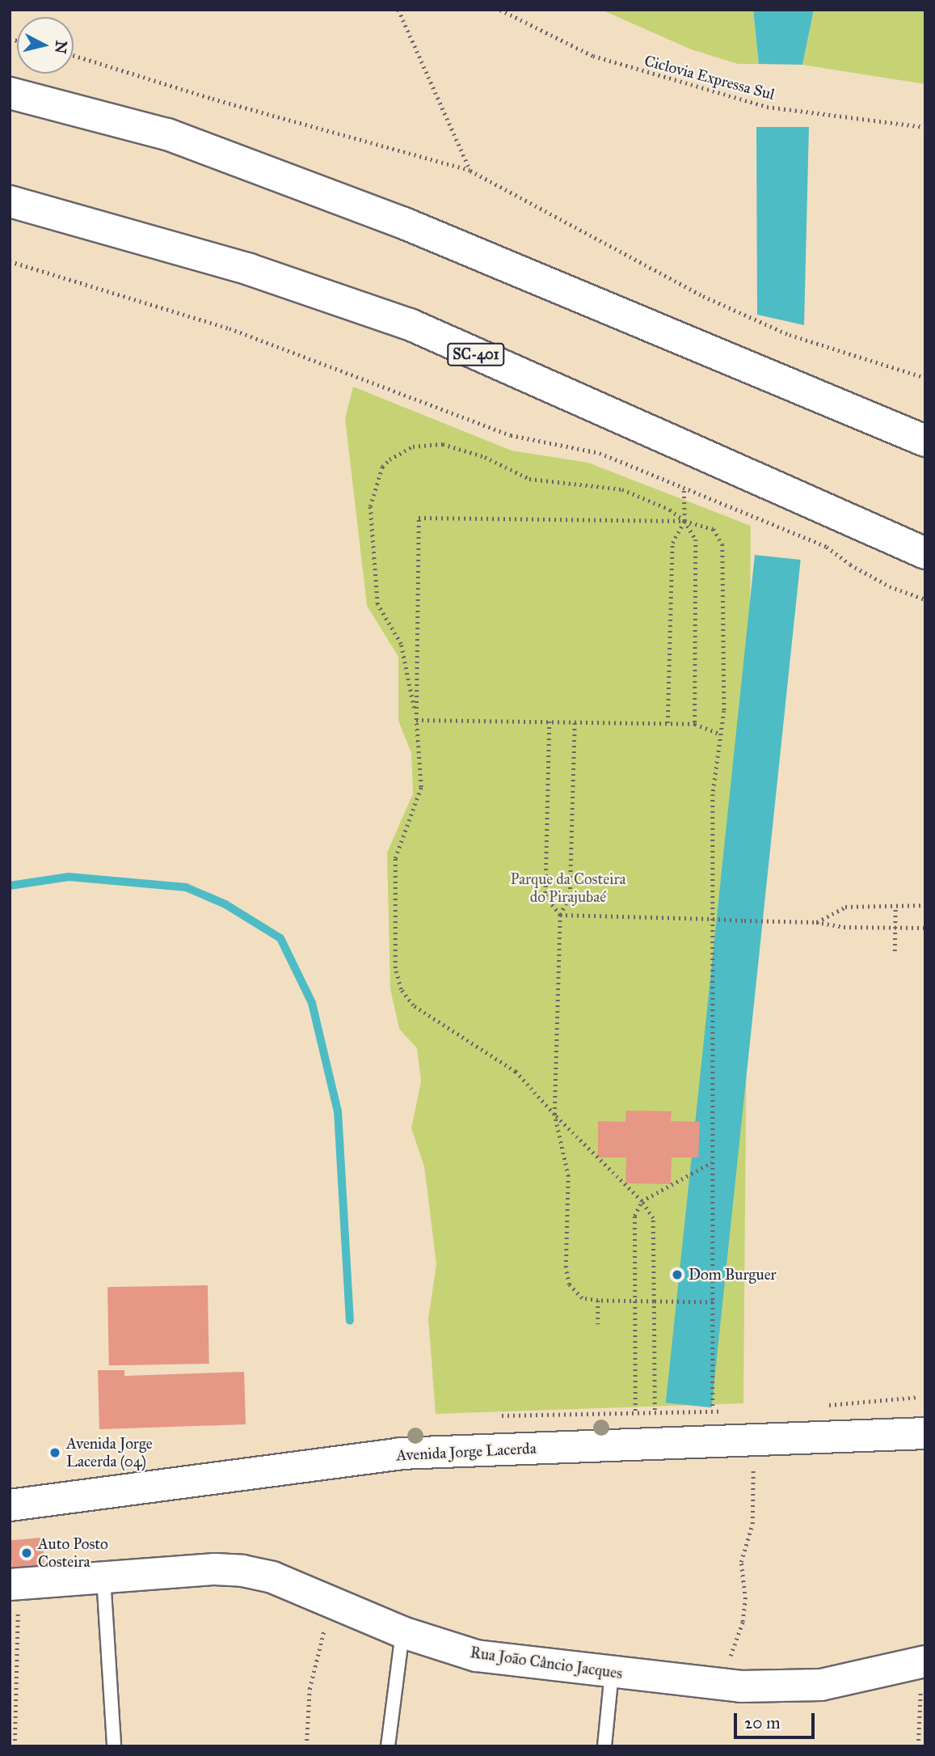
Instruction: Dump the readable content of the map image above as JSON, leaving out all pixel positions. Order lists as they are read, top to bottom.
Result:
{
  "streets": {
    "main road": ["SC-401", "Avenida Jorge Lacerda", "Rua João Câncio Jacques"],
    "path": ["Ciclovia Expressa Sul"]
  },
  "parks": ["Parque da Costeira do Pirajubaé"],
  "places": ["Dom Burguer", "Avenida Jorge Lacerda (04)", "Auto Posto Costeira"],
  "scale_bar": "20 m",
  "north": "right"
}
